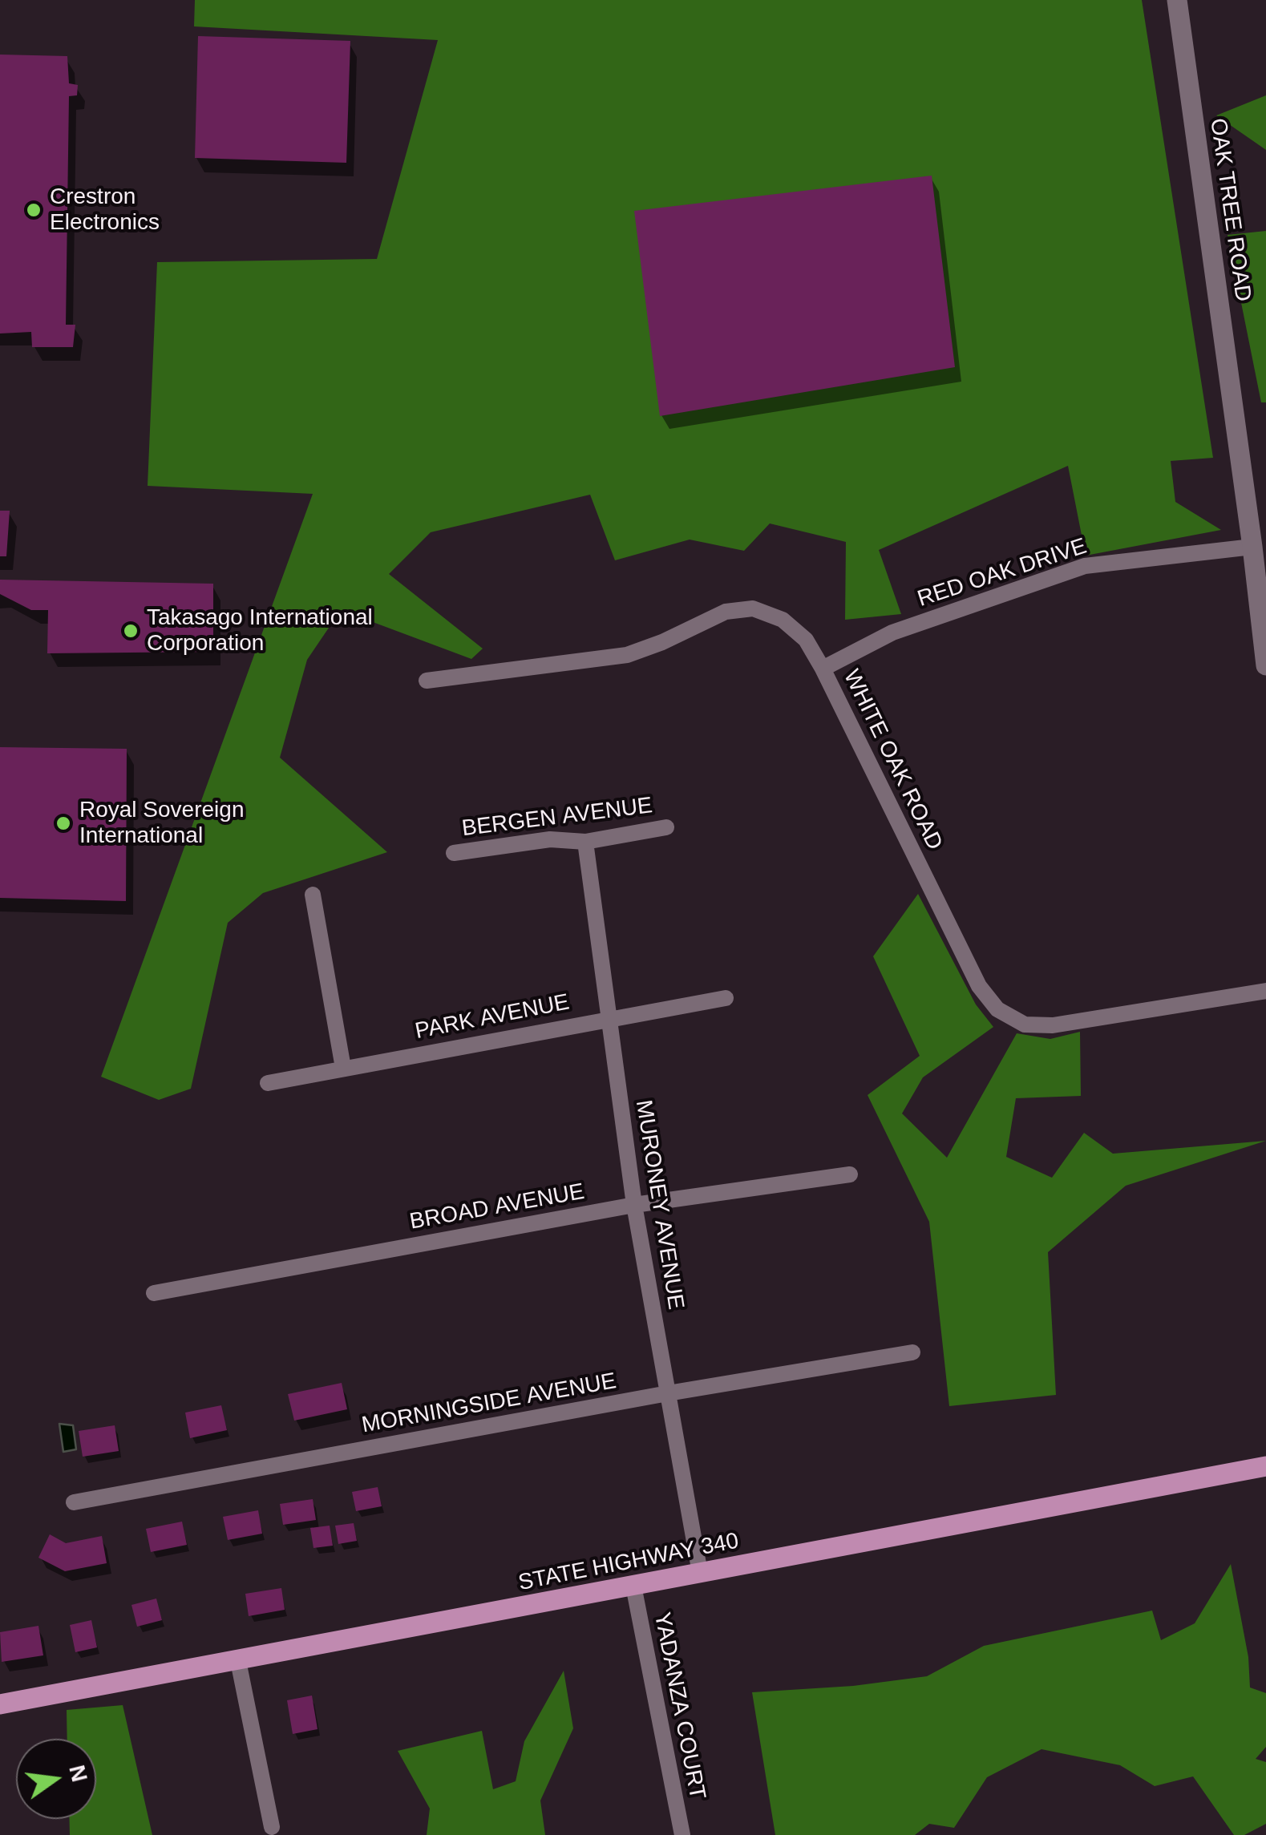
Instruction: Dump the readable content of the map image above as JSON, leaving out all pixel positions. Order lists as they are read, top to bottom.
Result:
{
  "streets": {
    "main road": ["STATE HIGHWAY 340"],
    "street": [
      "OAK TREE ROAD",
      "RED OAK DRIVE",
      "WHITE OAK ROAD",
      "BERGEN AVENUE",
      "PARK AVENUE",
      "MURONEY AVENUE",
      "BROAD AVENUE",
      "MORNINGSIDE AVENUE",
      "YADANZA COURT"
    ]
  },
  "crossings": [
    ["OAK TREE ROAD", "RED OAK DRIVE"],
    ["RED OAK DRIVE", "WHITE OAK ROAD"],
    ["BERGEN AVENUE", "MURONEY AVENUE"],
    ["PARK AVENUE", "MURONEY AVENUE"],
    ["MURONEY AVENUE", "BROAD AVENUE"],
    ["MURONEY AVENUE", "MORNINGSIDE AVENUE"],
    ["MURONEY AVENUE", "STATE HIGHWAY 340"],
    ["STATE HIGHWAY 340", "YADANZA COURT"]
  ],
  "places": ["Crestron Electronics", "Takasago International Corporation", "Royal Sovereign International"],
  "north": "right"
}
